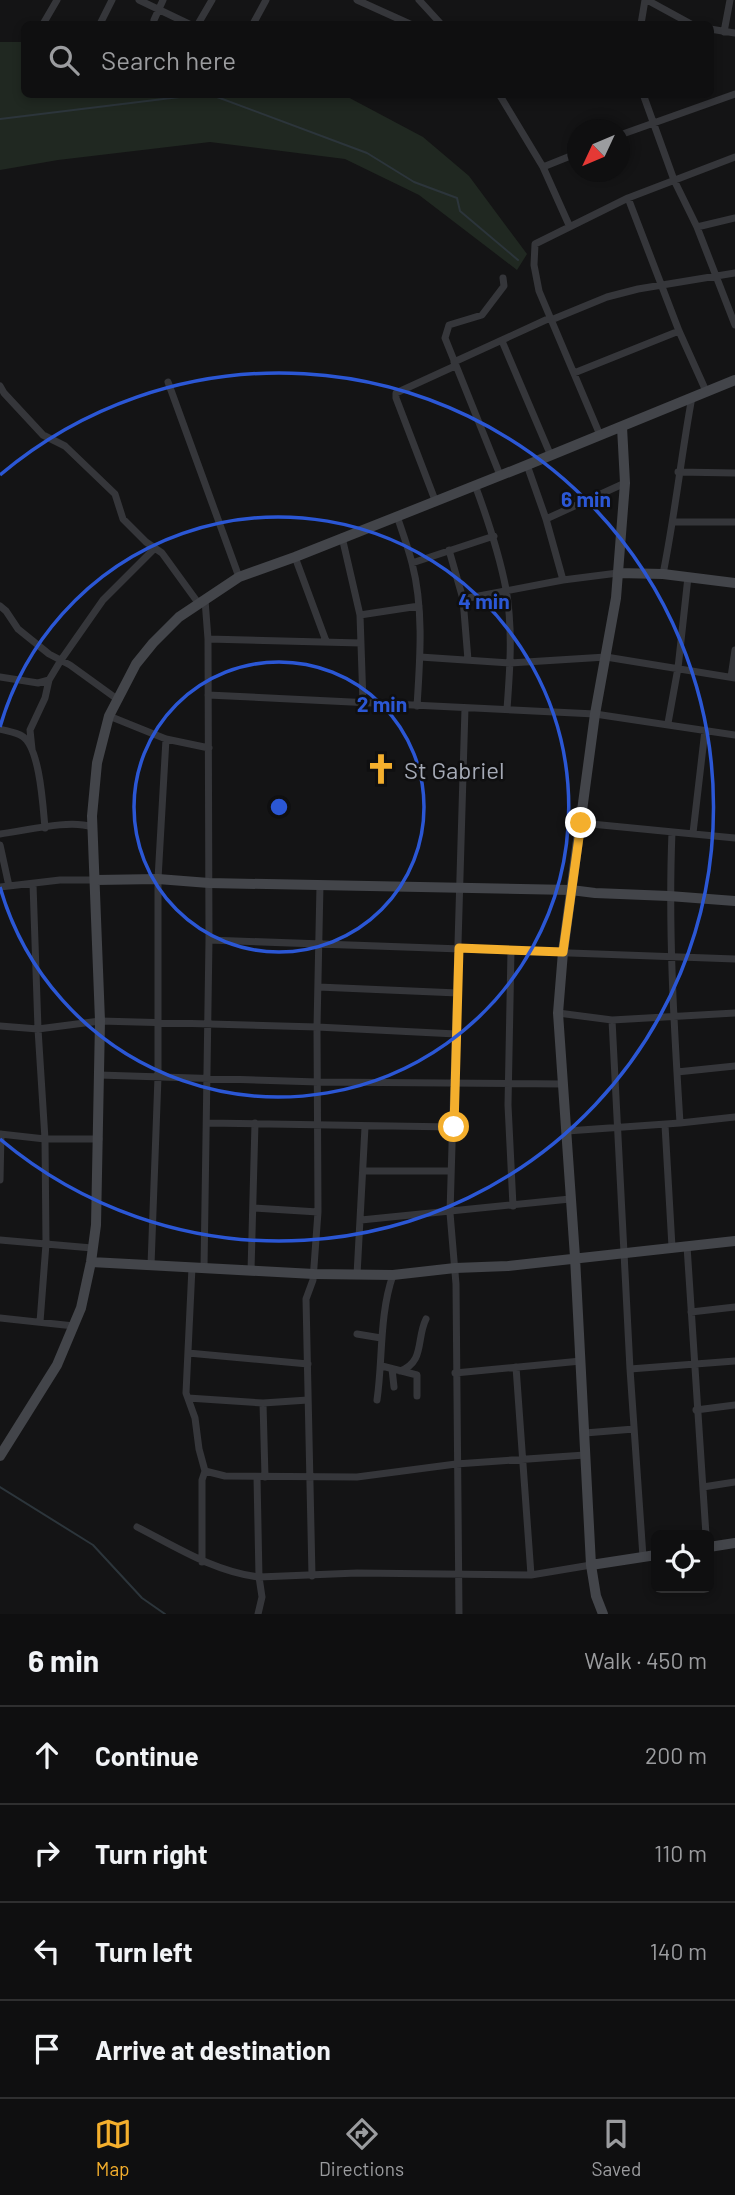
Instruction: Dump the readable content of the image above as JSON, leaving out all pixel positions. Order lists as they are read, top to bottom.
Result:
{
  "places": {
    "church": ["St Gabriel"]
  },
  "north": "bottom left",
  "page": {
    "search": "Search here",
    "heading": ["6 min", "Walk · 450 m"],
    "list": [
      ["Continue", "200 m"],
      ["Turn right", "110 m"],
      ["Turn left", "140 m"],
      "Arrive at destination"
    ],
    "nav": ["Map", "Directions", "Saved"]
  },
  "rings": ["6 min", "4 min", "2 min"]
}
